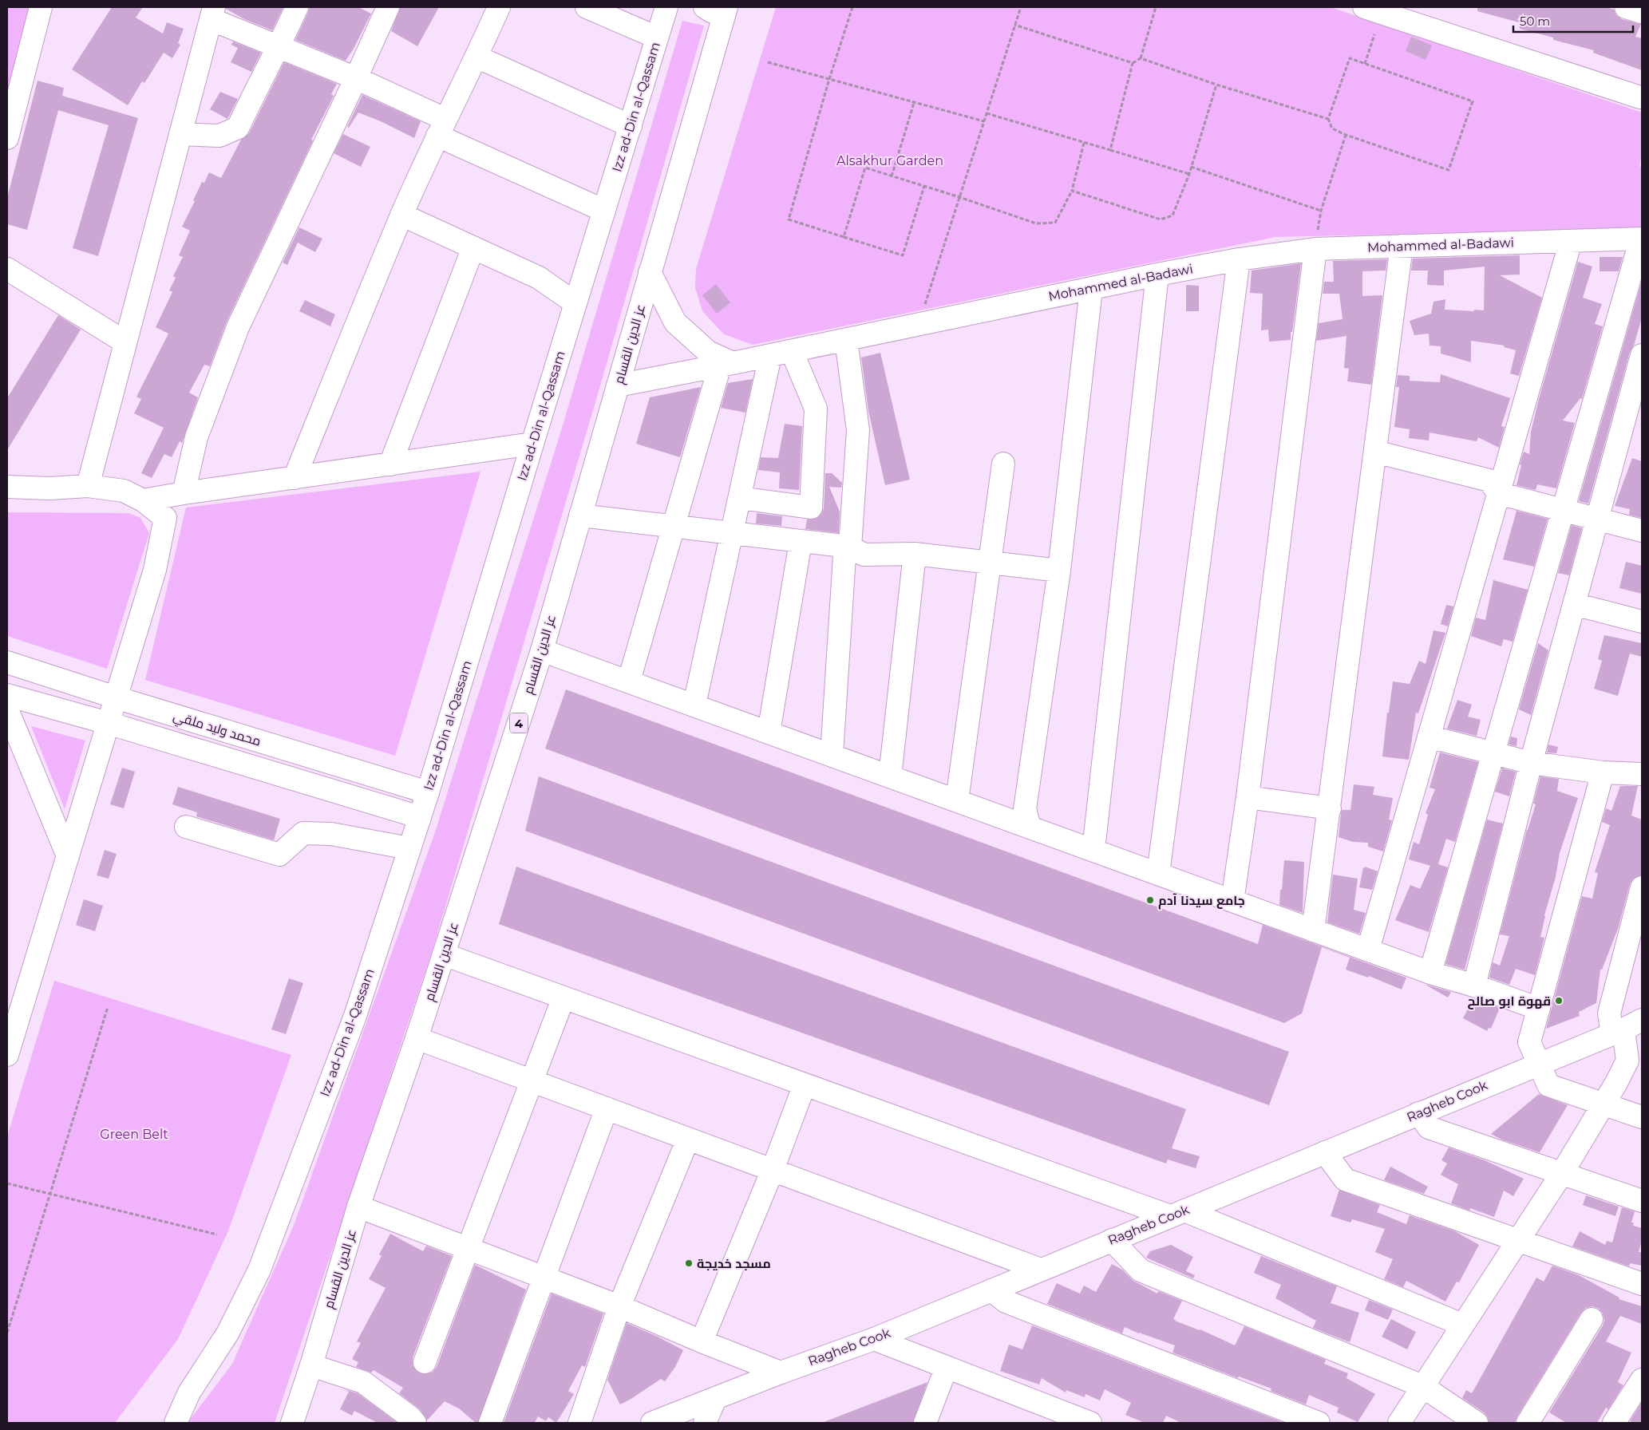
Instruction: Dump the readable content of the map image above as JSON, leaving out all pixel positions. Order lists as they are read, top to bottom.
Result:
{
  "streets": {
    "main road": [
      "Izz ad-Din al-Qassam",
      "Mohammed al-Badawi",
      "عز الدين القسام",
      "4",
      "محمد وليد ملقي",
      "Ragheb Cook"
    ]
  },
  "crossings": [
    ["Izz ad-Din al-Qassam", "محمد وليد ملقي"],
    ["Mohammed al-Badawi", "عز الدين القسام"]
  ],
  "parks": ["Alsakhur Garden", "Green Belt"],
  "places": ["جامع سيدنا آدم", "قهوة ابو صالح", "مسجد خديجة"],
  "scale_bar": "50 m"
}
